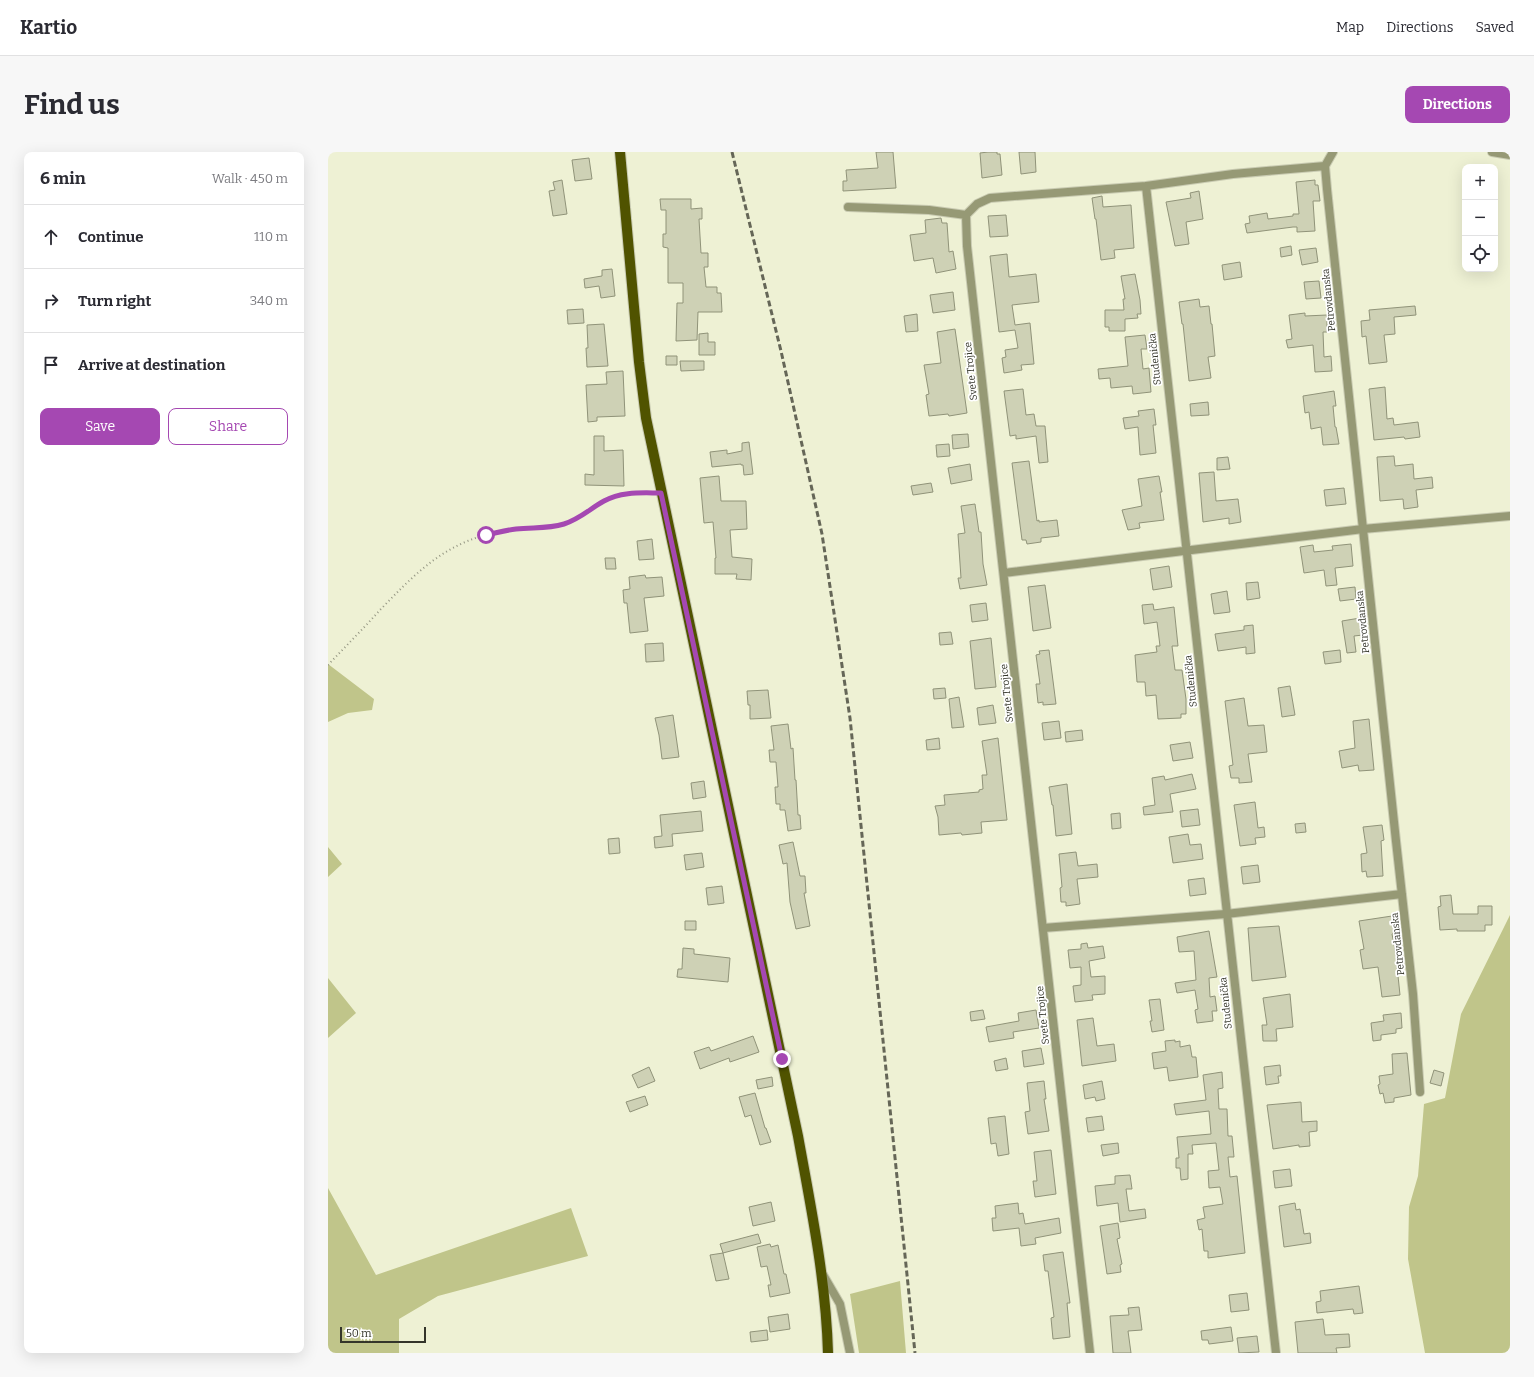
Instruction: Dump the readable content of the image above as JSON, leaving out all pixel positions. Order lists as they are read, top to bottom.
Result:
{
  "streets": {
    "street": ["Petrovdanska", "Studenička", "Svete Trojice"]
  },
  "scale_bar": "50 m",
  "page": {
    "header": "Kartio",
    "nav": ["Map", "Directions", "Saved"],
    "buttons": [
      "Directions",
      ["Save", "Share"]
    ],
    "title": "Find us",
    "heading": ["6 min", "Walk · 450 m"],
    "map_buttons": ["+", "−"],
    "list": [
      ["Continue", "110 m"],
      ["Turn right", "340 m"],
      "Arrive at destination"
    ],
    "scale": "50 m"
  }
}
